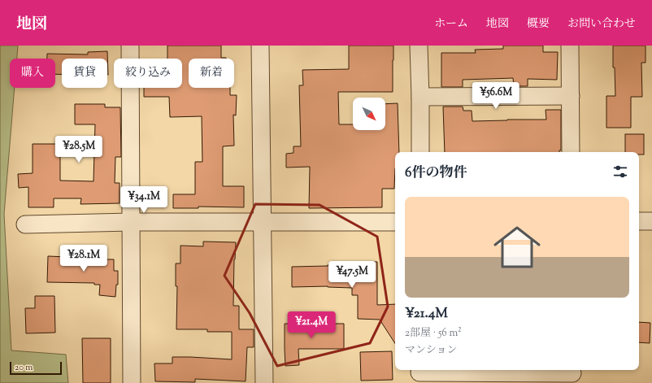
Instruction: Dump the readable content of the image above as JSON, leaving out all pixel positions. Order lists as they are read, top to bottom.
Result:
{
  "scale_bar": "20 m",
  "north": "bottom right",
  "page": {
    "header": "地図",
    "nav": [
      "ホーム",
      "地図",
      "概要",
      "お問い合わせ"
    ],
    "chip": [
      "購入",
      "賃貸",
      "絞り込み",
      "新着"
    ],
    "price": [
      "¥56.6M",
      "¥28.5M",
      "¥34.1M",
      "¥28.1M",
      "¥47.5M",
      "¥21.4M"
    ],
    "heading": "6件の物件",
    "list": [
      {
        "name": "¥21.4M",
        "note": "2部屋 · 56 m² · マンション"
      }
    ],
    "scale": "20 m"
  }
}
